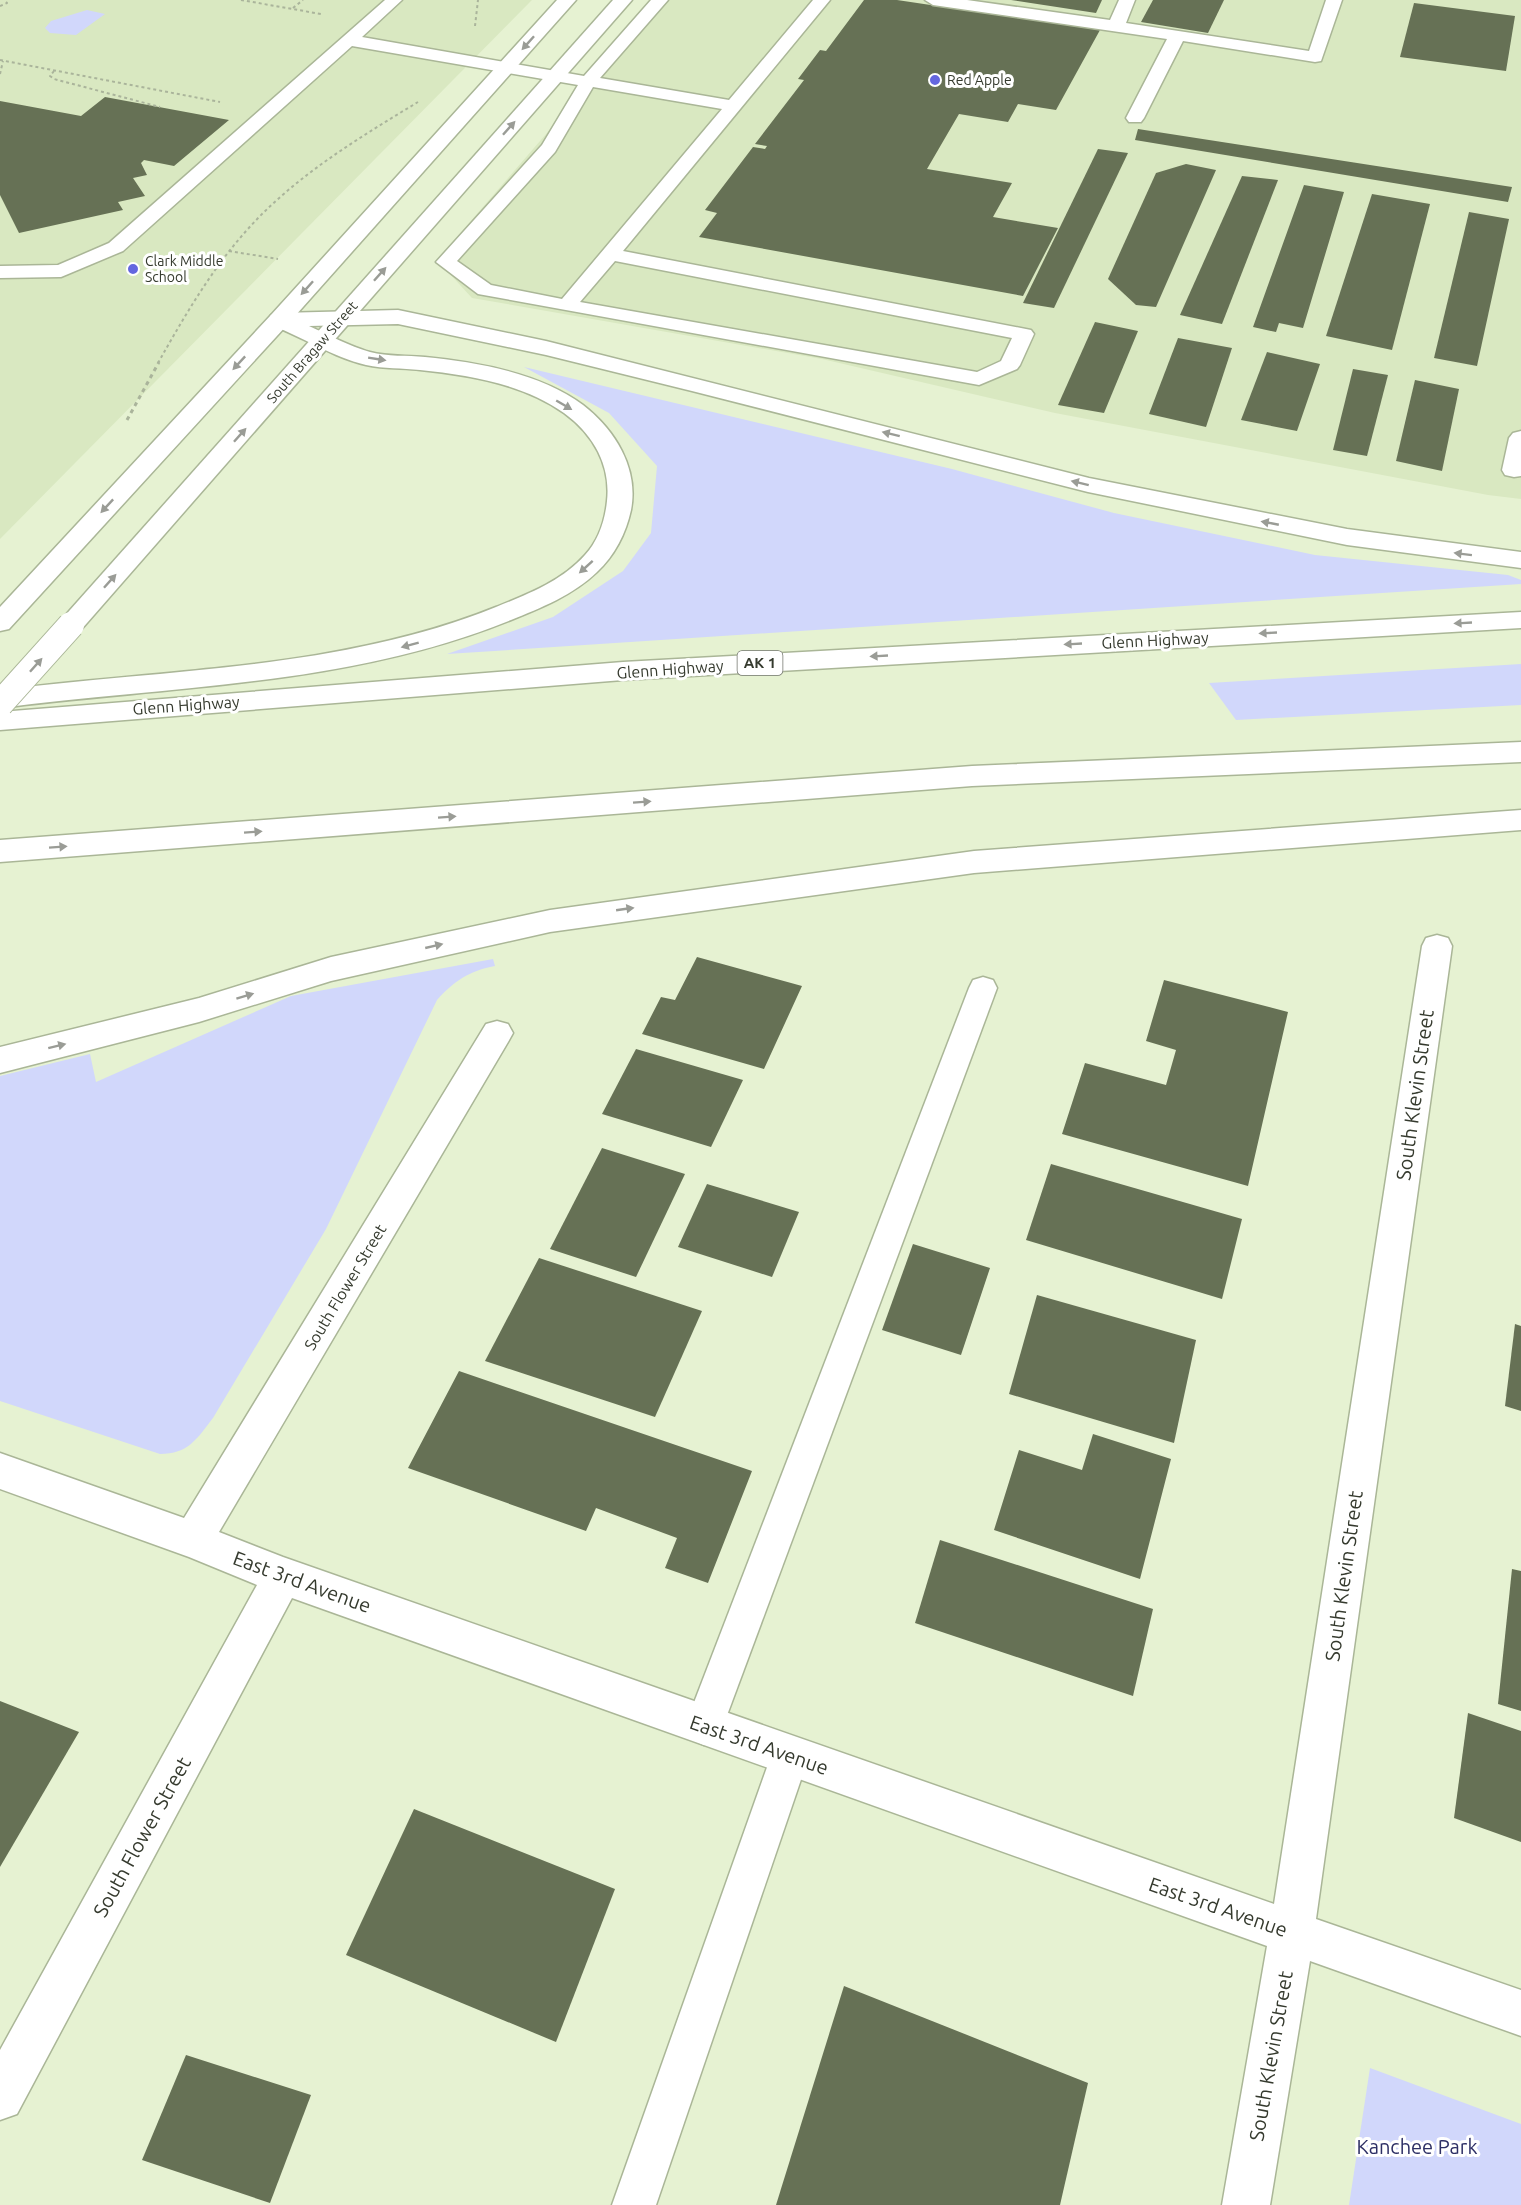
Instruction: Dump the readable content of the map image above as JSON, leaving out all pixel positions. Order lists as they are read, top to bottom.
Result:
{
  "streets": {
    "main road": [
      "South Bragaw Street",
      "Glenn Highway",
      "AK 1",
      "South Klevin Street",
      "South Flower Street",
      "East 3rd Avenue"
    ]
  },
  "crossings": [
    ["South Klevin Street", "East 3rd Avenue"],
    ["South Flower Street", "East 3rd Avenue"]
  ],
  "parks": ["Kanchee Park"],
  "places": ["Red Apple", "Clark Middle School"]
}
